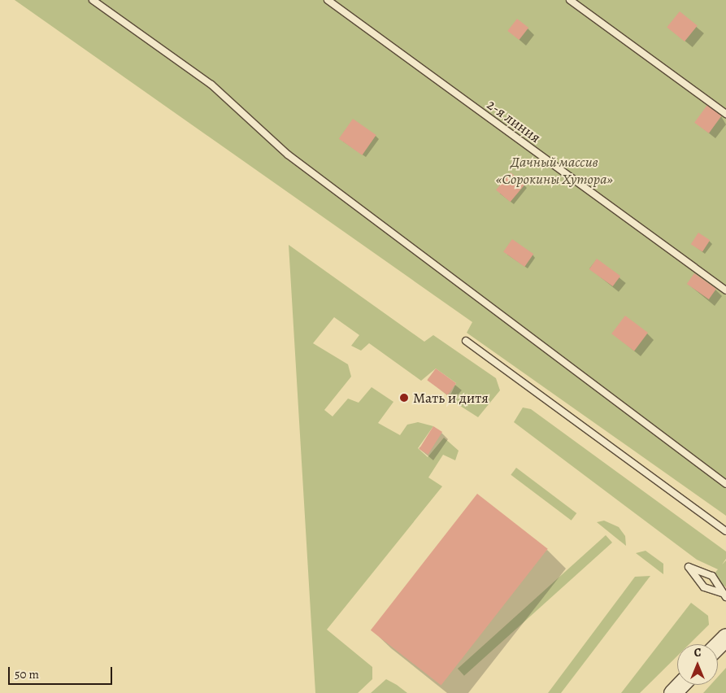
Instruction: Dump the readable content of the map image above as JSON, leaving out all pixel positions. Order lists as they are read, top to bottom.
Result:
{
  "streets": {
    "lane": ["2-я линия"]
  },
  "parks": ["Дачный массив «Сорокины Хутора»"],
  "places": ["Мать и дитя"],
  "scale_bar": "50 m",
  "north": "top"
}
